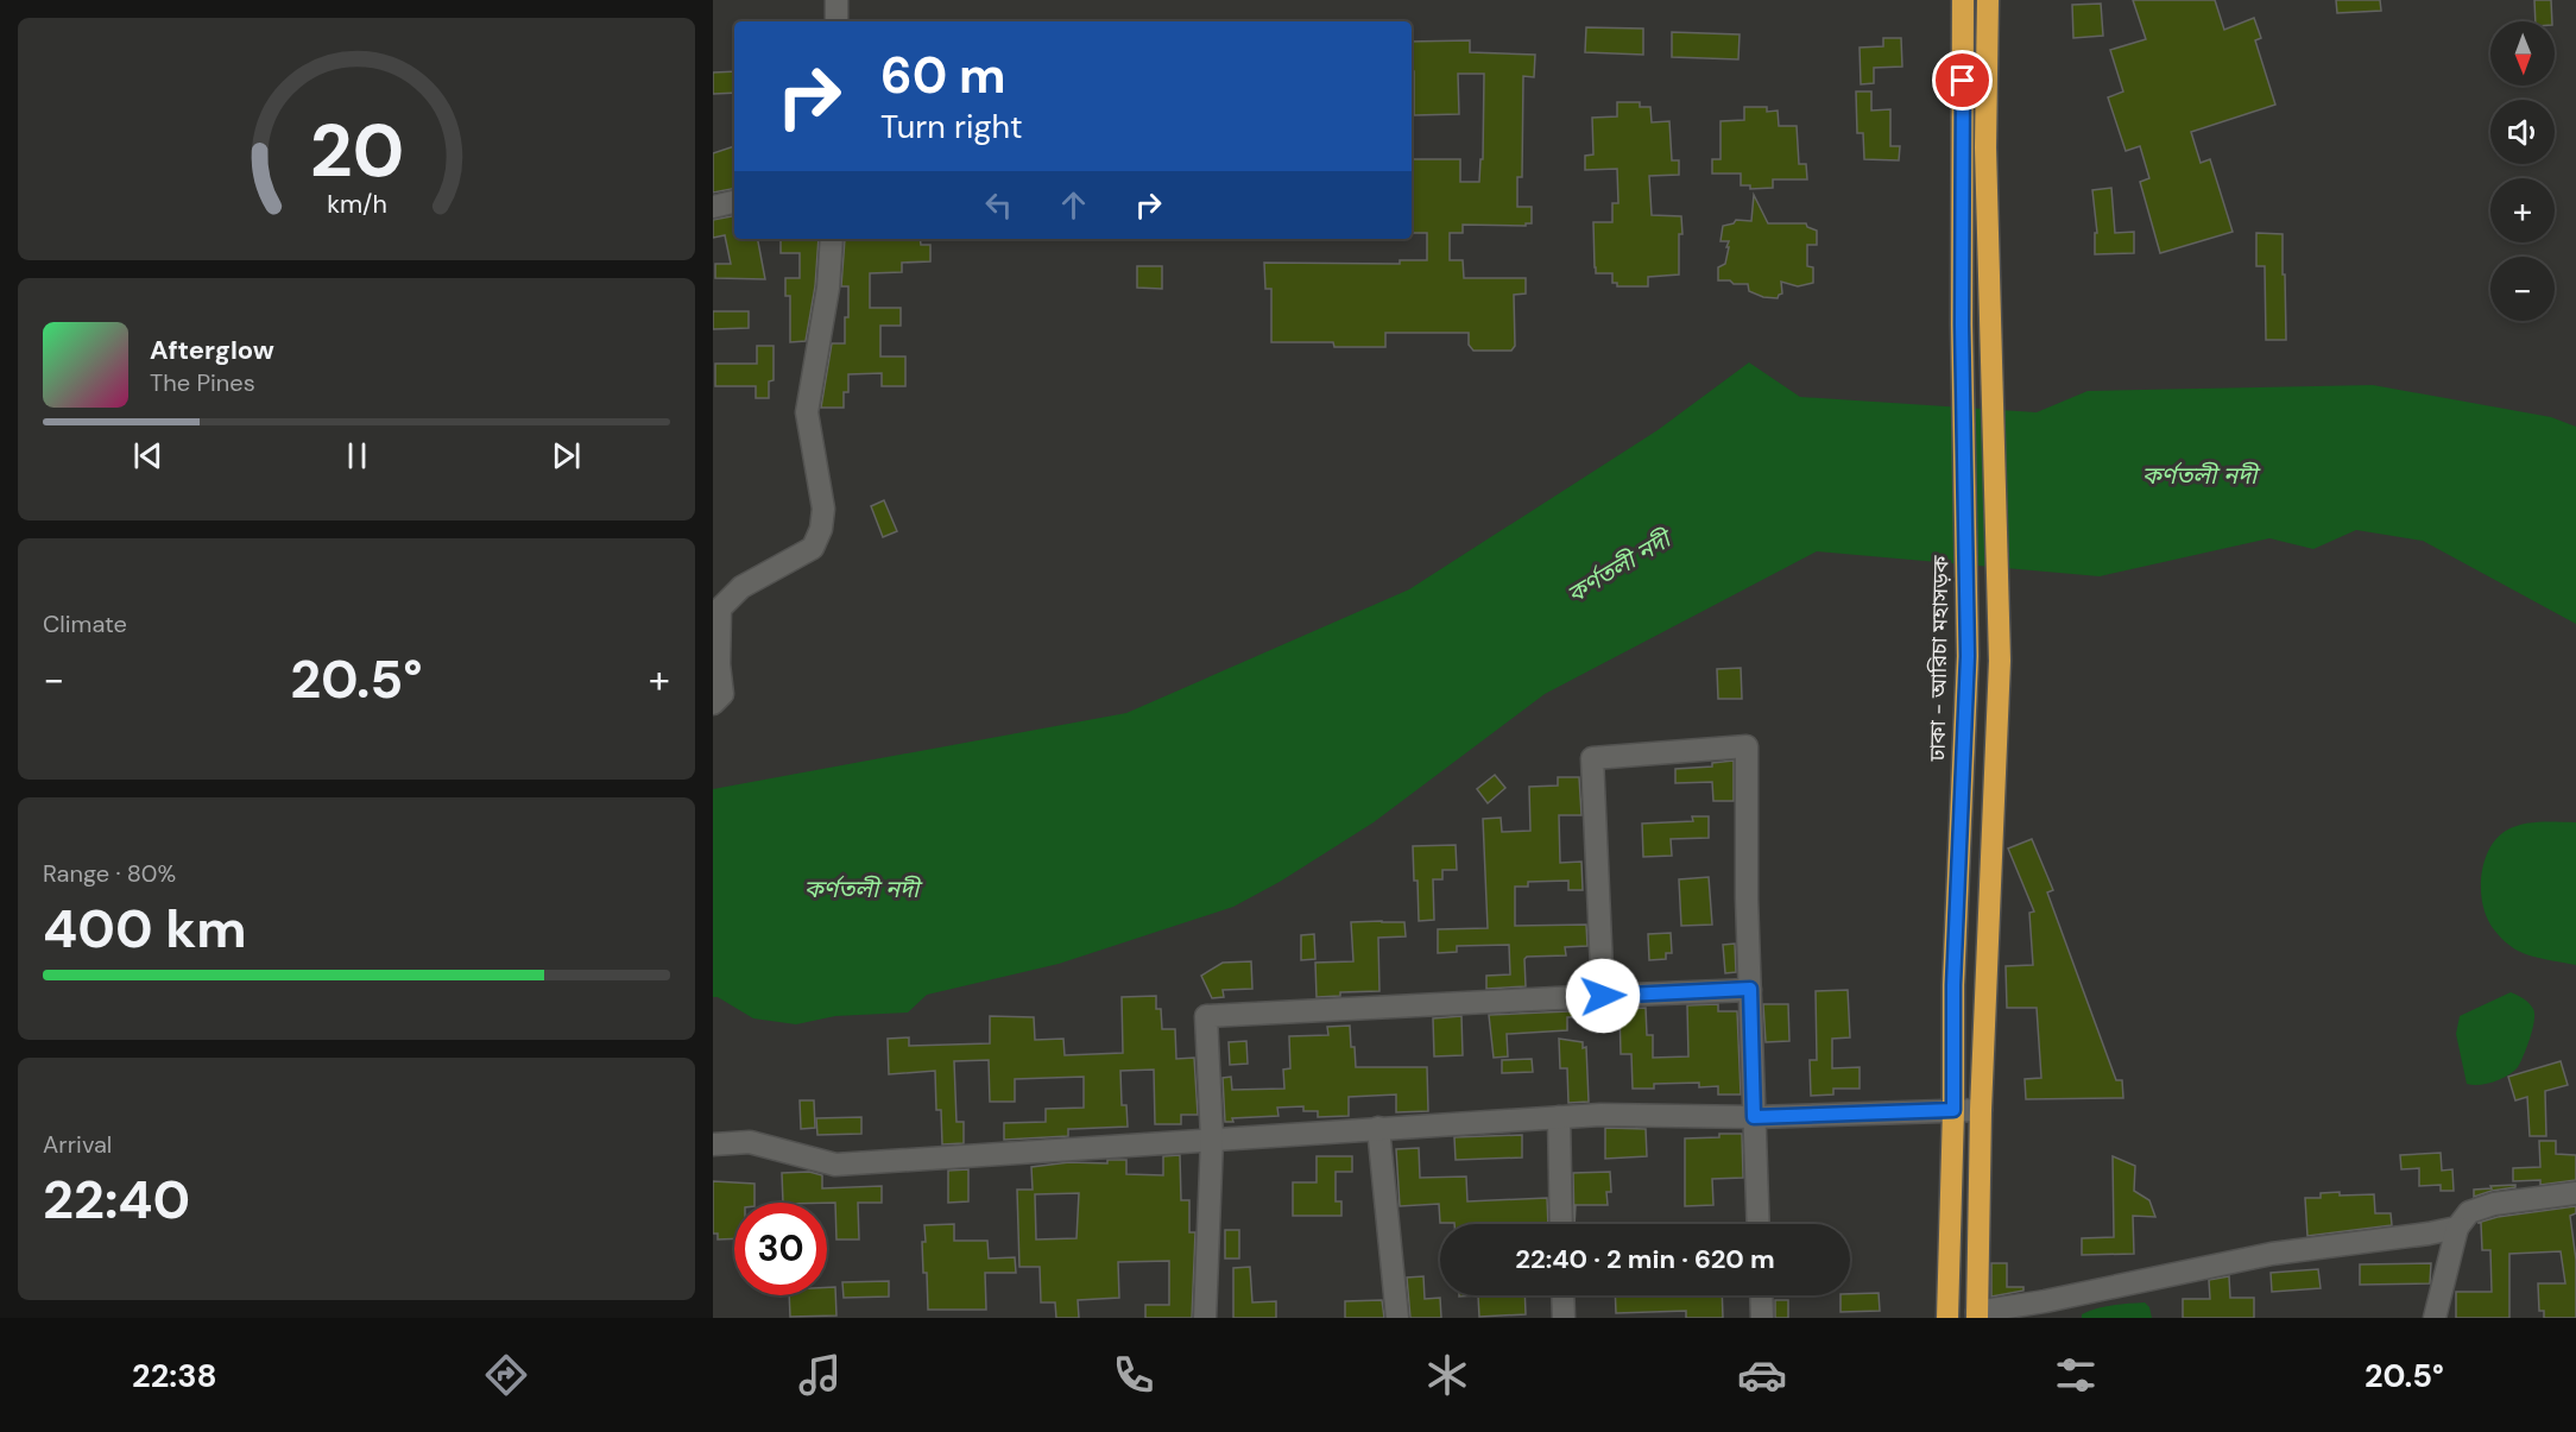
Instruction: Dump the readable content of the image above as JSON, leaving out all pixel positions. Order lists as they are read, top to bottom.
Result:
{
  "streets": {
    "highway": ["ঢাকা - আরিচা মহাসড়ক"]
  },
  "water": ["কর্ণতলী নদী"],
  "north": "bottom",
  "page": {
    "map_buttons": ["+", "−"],
    "turn": ["60 m", "Turn right"],
    "song": ["Afterglow", "The Pines"],
    "tile": [
      "Climate",
      ["Range · 80%", "400 km"],
      ["Arrival", "22:40"]
    ],
    "heat": ["−", "20.5°", "+"],
    "limit": "30",
    "trip": "22:40 · 2 min · 620 m",
    "tabs": ["22:38", "20.5°"],
    "gauge": ["20", "km/h"]
  }
}
